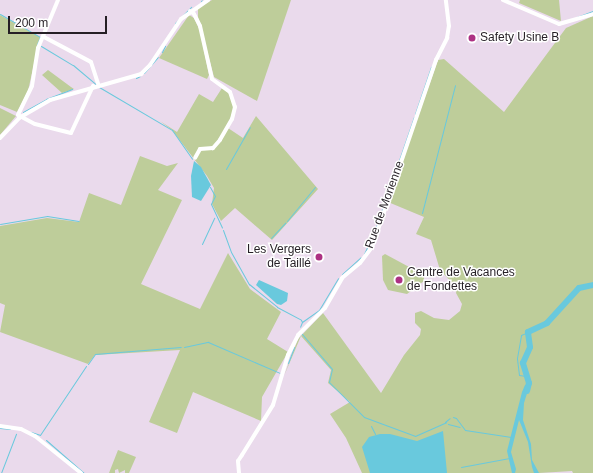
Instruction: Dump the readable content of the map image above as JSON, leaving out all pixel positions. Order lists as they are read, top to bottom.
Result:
{
  "streets": {
    "street": ["Rue de Morienne"]
  },
  "places": ["Safety Usine B", "Les Vergers de Taillé", "Centre de Vacances de Fondettes"],
  "scale_bar": "200 m"
}
